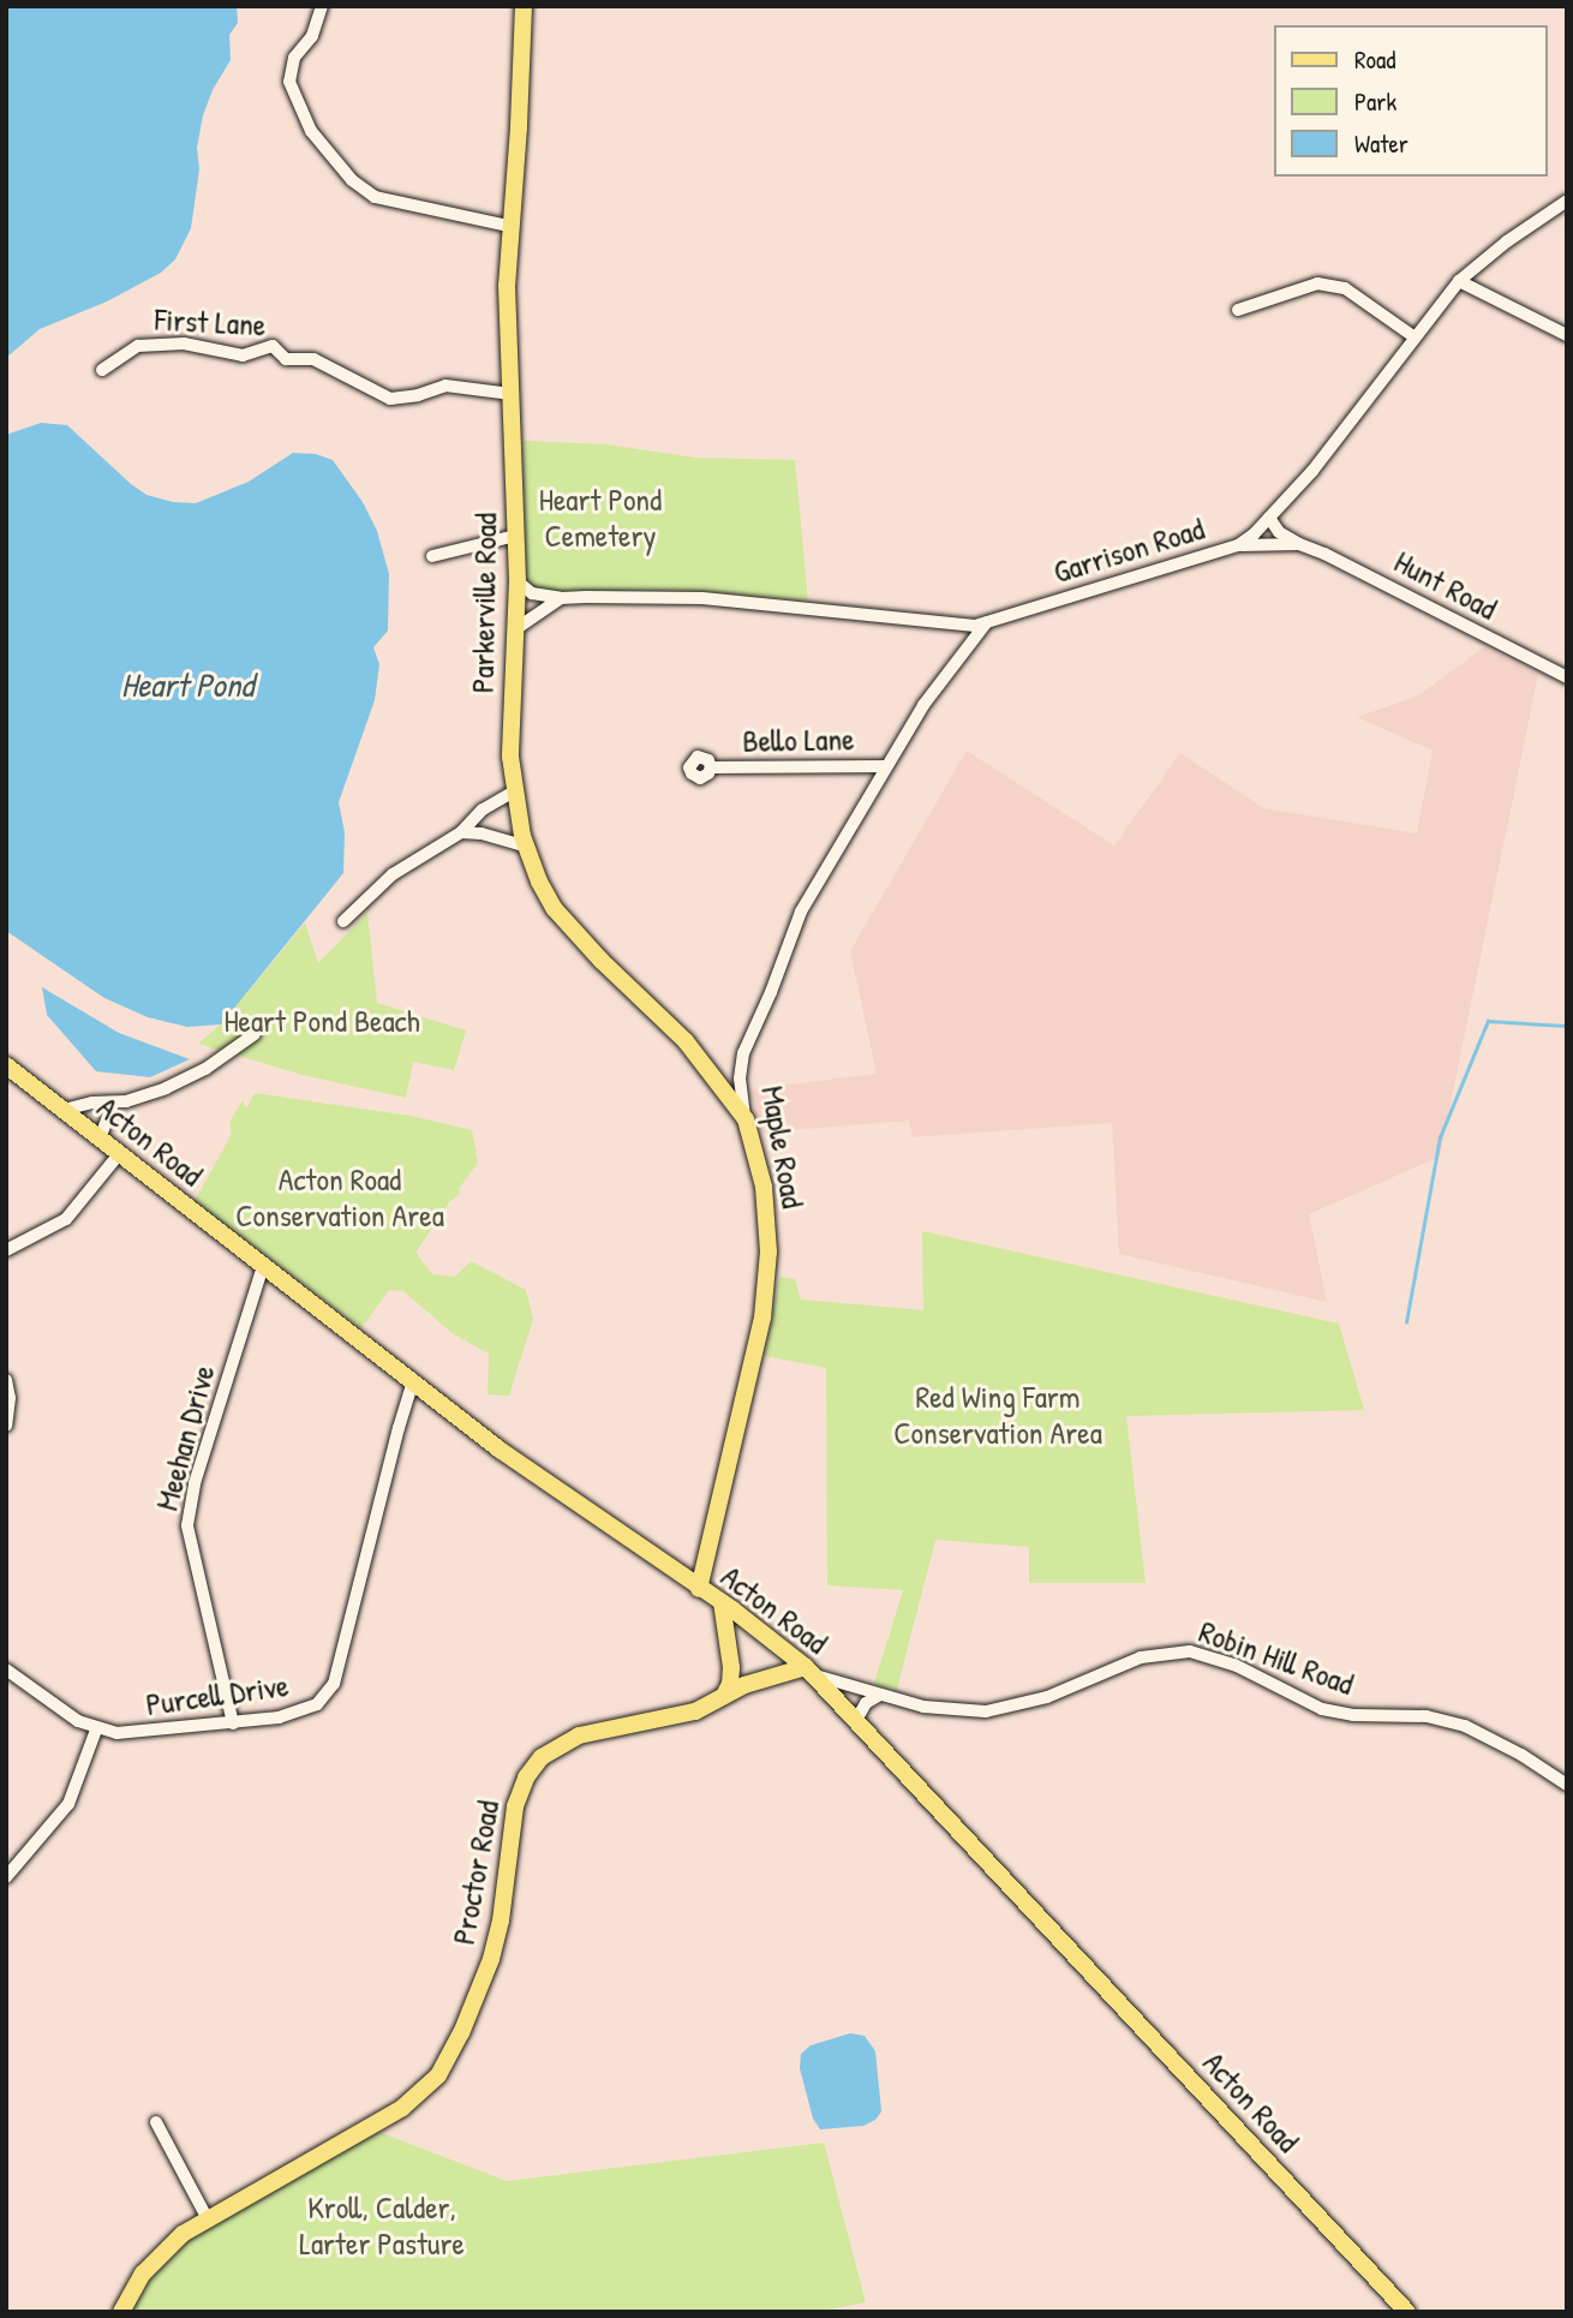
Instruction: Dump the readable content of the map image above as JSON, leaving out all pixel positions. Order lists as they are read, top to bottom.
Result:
{
  "streets": {
    "main road": [
      "Parkerville Road",
      "Acton Road",
      "Maple Road",
      "Proctor Road"
    ],
    "street": [
      "First Lane",
      "Garrison Road",
      "Hunt Road",
      "Bello Lane",
      "Meehan Drive",
      "Robin Hill Road",
      "Purcell Drive"
    ]
  },
  "crossings": [
    ["First Lane", "Parkerville Road"],
    ["Garrison Road", "Hunt Road"],
    ["Garrison Road", "Parkerville Road"],
    ["Garrison Road", "Maple Road"],
    ["Parkerville Road", "Maple Road"],
    ["Bello Lane", "Maple Road"],
    ["Acton Road", "Maple Road"],
    ["Acton Road", "Meehan Drive"],
    ["Acton Road", "Robin Hill Road"],
    ["Acton Road", "Purcell Drive"],
    ["Acton Road", "Proctor Road"],
    ["Meehan Drive", "Purcell Drive"],
    ["Robin Hill Road", "Proctor Road"]
  ],
  "water": ["Heart Pond"],
  "parks": [
    "Heart Pond Cemetery",
    "Heart Pond Beach",
    "Acton Road Conservation Area",
    "Red Wing Farm Conservation Area",
    "Kroll, Calder, Larter Pasture"
  ],
  "legend": ["Road", "Park", "Water"]
}
